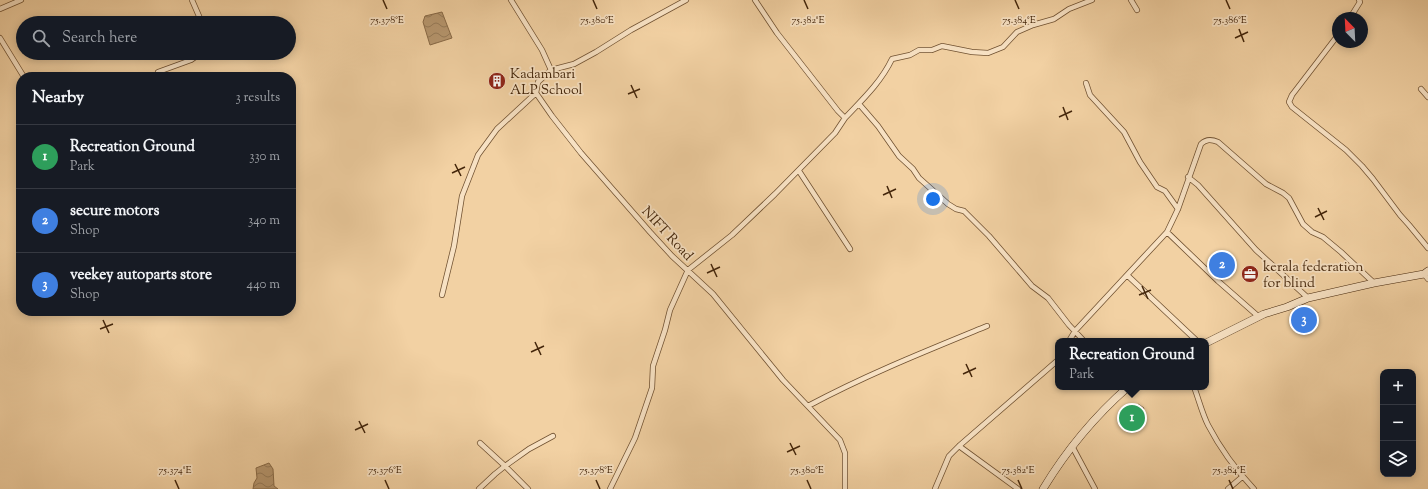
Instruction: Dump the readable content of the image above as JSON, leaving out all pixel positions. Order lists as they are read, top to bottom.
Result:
{
  "streets": {
    "street": ["NIFT Road"]
  },
  "places": {
    "building": ["Kadambari ALP School"],
    "office": ["kerala federation for blind"]
  },
  "north": "top left",
  "page": {
    "search": "Search here",
    "heading": ["Nearby", "3 results"],
    "list": [
      {
        "mark": "1",
        "name": "Recreation Ground",
        "note": "Park",
        "value": "330 m"
      },
      {
        "mark": "2",
        "name": "secure motors",
        "note": "Shop",
        "value": "340 m"
      },
      {
        "mark": "3",
        "name": "veekey autoparts store",
        "note": "Shop",
        "value": "440 m"
      }
    ],
    "pins": ["2", "3", "1"],
    "popup": ["Recreation Ground", "Park"],
    "map_buttons": ["+", "−"]
  },
  "coordinates": [
    "75.378°E",
    "75.380°E",
    "75.382°E",
    "75.384°E",
    "75.386°E",
    "75.374°E",
    "75.376°E"
  ]
}
